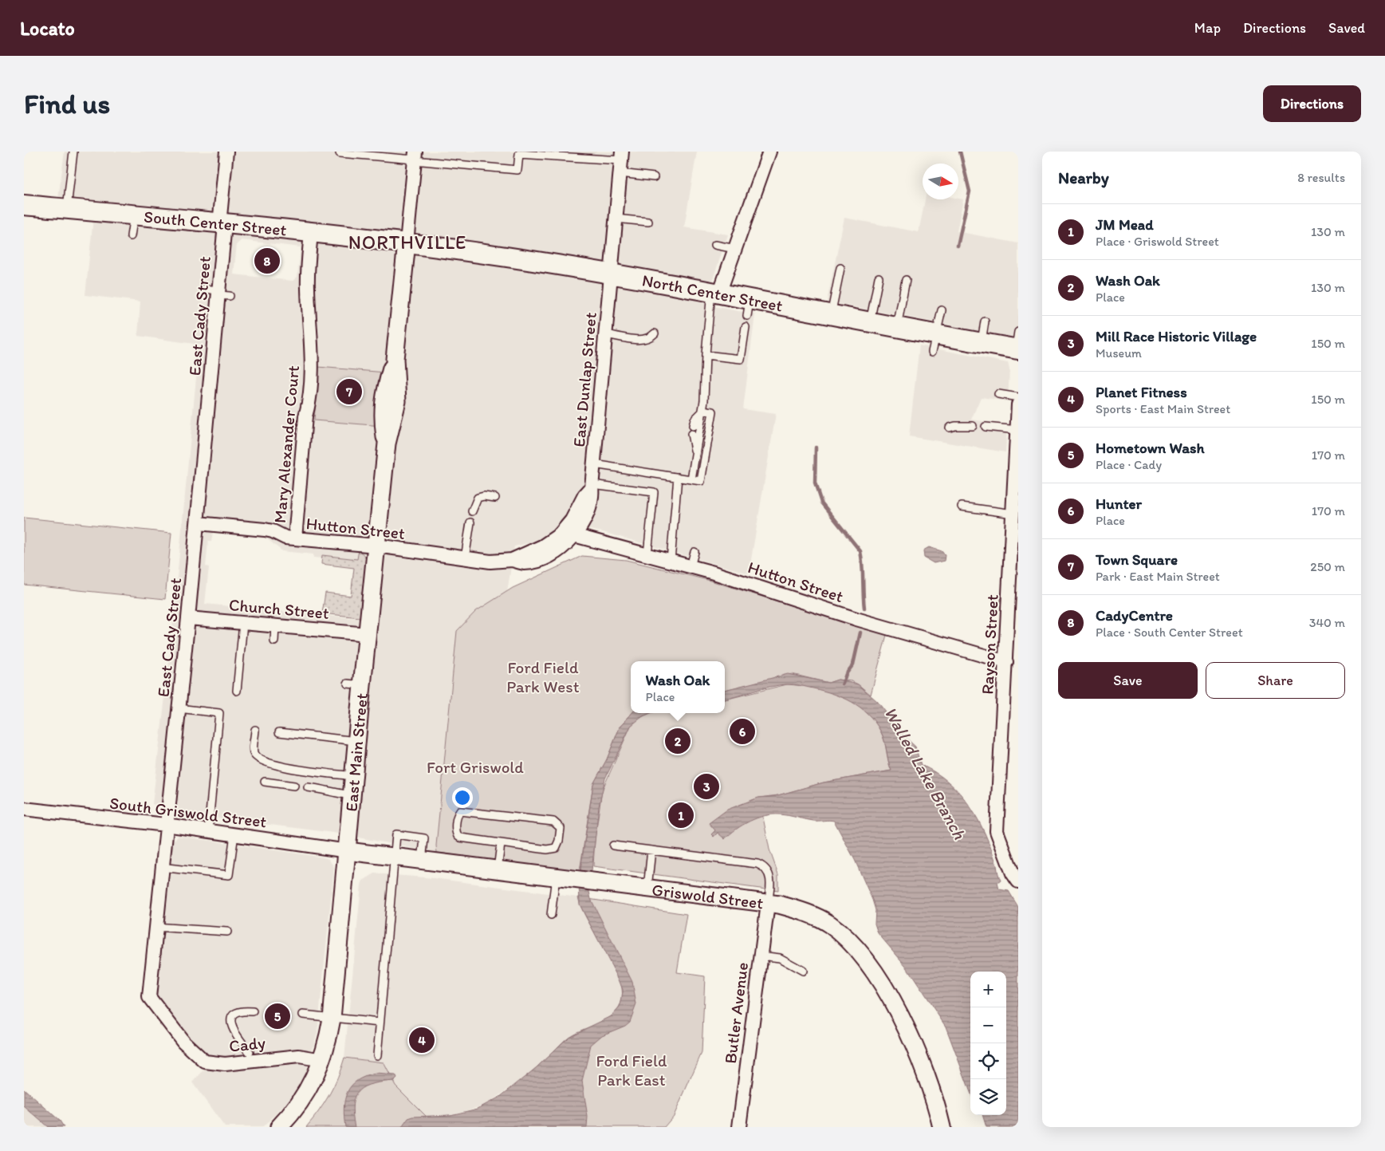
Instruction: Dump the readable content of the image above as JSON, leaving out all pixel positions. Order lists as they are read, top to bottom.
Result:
{
  "streets": {
    "main road": ["South Center Street", "North Center Street"],
    "street": [
      "East Cady Street",
      "East Dunlap Street",
      "Mary Alexander Court",
      "Hutton Street",
      "Church Street",
      "Rayson Street",
      "East Main Street",
      "South Griswold Street",
      "Griswold Street",
      "Butler Avenue",
      "Cady"
    ]
  },
  "crossings": [
    ["South Center Street", "North Center Street"],
    ["South Center Street", "East Cady Street"],
    ["South Center Street", "Mary Alexander Court"],
    ["South Center Street", "East Main Street"],
    ["North Center Street", "East Dunlap Street"],
    ["North Center Street", "East Main Street"],
    ["East Cady Street", "Hutton Street"],
    ["East Cady Street", "Church Street"],
    ["East Cady Street", "South Griswold Street"],
    ["East Cady Street", "Cady"],
    ["East Dunlap Street", "Hutton Street"],
    ["Mary Alexander Court", "Hutton Street"],
    ["Hutton Street", "Rayson Street"],
    ["Hutton Street", "East Main Street"],
    ["Church Street", "East Main Street"],
    ["East Main Street", "South Griswold Street"],
    ["East Main Street", "Griswold Street"],
    ["East Main Street", "Cady"],
    ["South Griswold Street", "Griswold Street"],
    ["Griswold Street", "Butler Avenue"]
  ],
  "districts": ["NORTHVILLE"],
  "water": ["Walled Lake Branch"],
  "parks": ["Ford Field Park West", "Fort Griswold", "Ford Field Park East"],
  "north": "right",
  "page": {
    "header": "Locato",
    "nav": ["Map", "Directions", "Saved"],
    "buttons": [
      "Directions",
      ["Save", "Share"]
    ],
    "title": "Find us",
    "heading": ["Nearby", "8 results"],
    "list": [
      {
        "mark": "1",
        "name": "JM Mead",
        "note": "Place · Griswold Street",
        "value": "130 m"
      },
      {
        "mark": "2",
        "name": "Wash Oak",
        "note": "Place",
        "value": "130 m"
      },
      {
        "mark": "3",
        "name": "Mill Race Historic Village",
        "note": "Museum",
        "value": "150 m"
      },
      {
        "mark": "4",
        "name": "Planet Fitness",
        "note": "Sports · East Main Street",
        "value": "150 m"
      },
      {
        "mark": "5",
        "name": "Hometown Wash",
        "note": "Place · Cady",
        "value": "170 m"
      },
      {
        "mark": "6",
        "name": "Hunter",
        "note": "Place",
        "value": "170 m"
      },
      {
        "mark": "7",
        "name": "Town Square",
        "note": "Park · East Main Street",
        "value": "250 m"
      },
      {
        "mark": "8",
        "name": "CadyCentre",
        "note": "Place · South Center Street",
        "value": "340 m"
      }
    ],
    "pins": [
      "8",
      "7",
      "6",
      "2",
      "3",
      "1",
      "5",
      "4"
    ],
    "popup": ["Wash Oak", "Place"],
    "map_buttons": ["+", "−"]
  }
}
